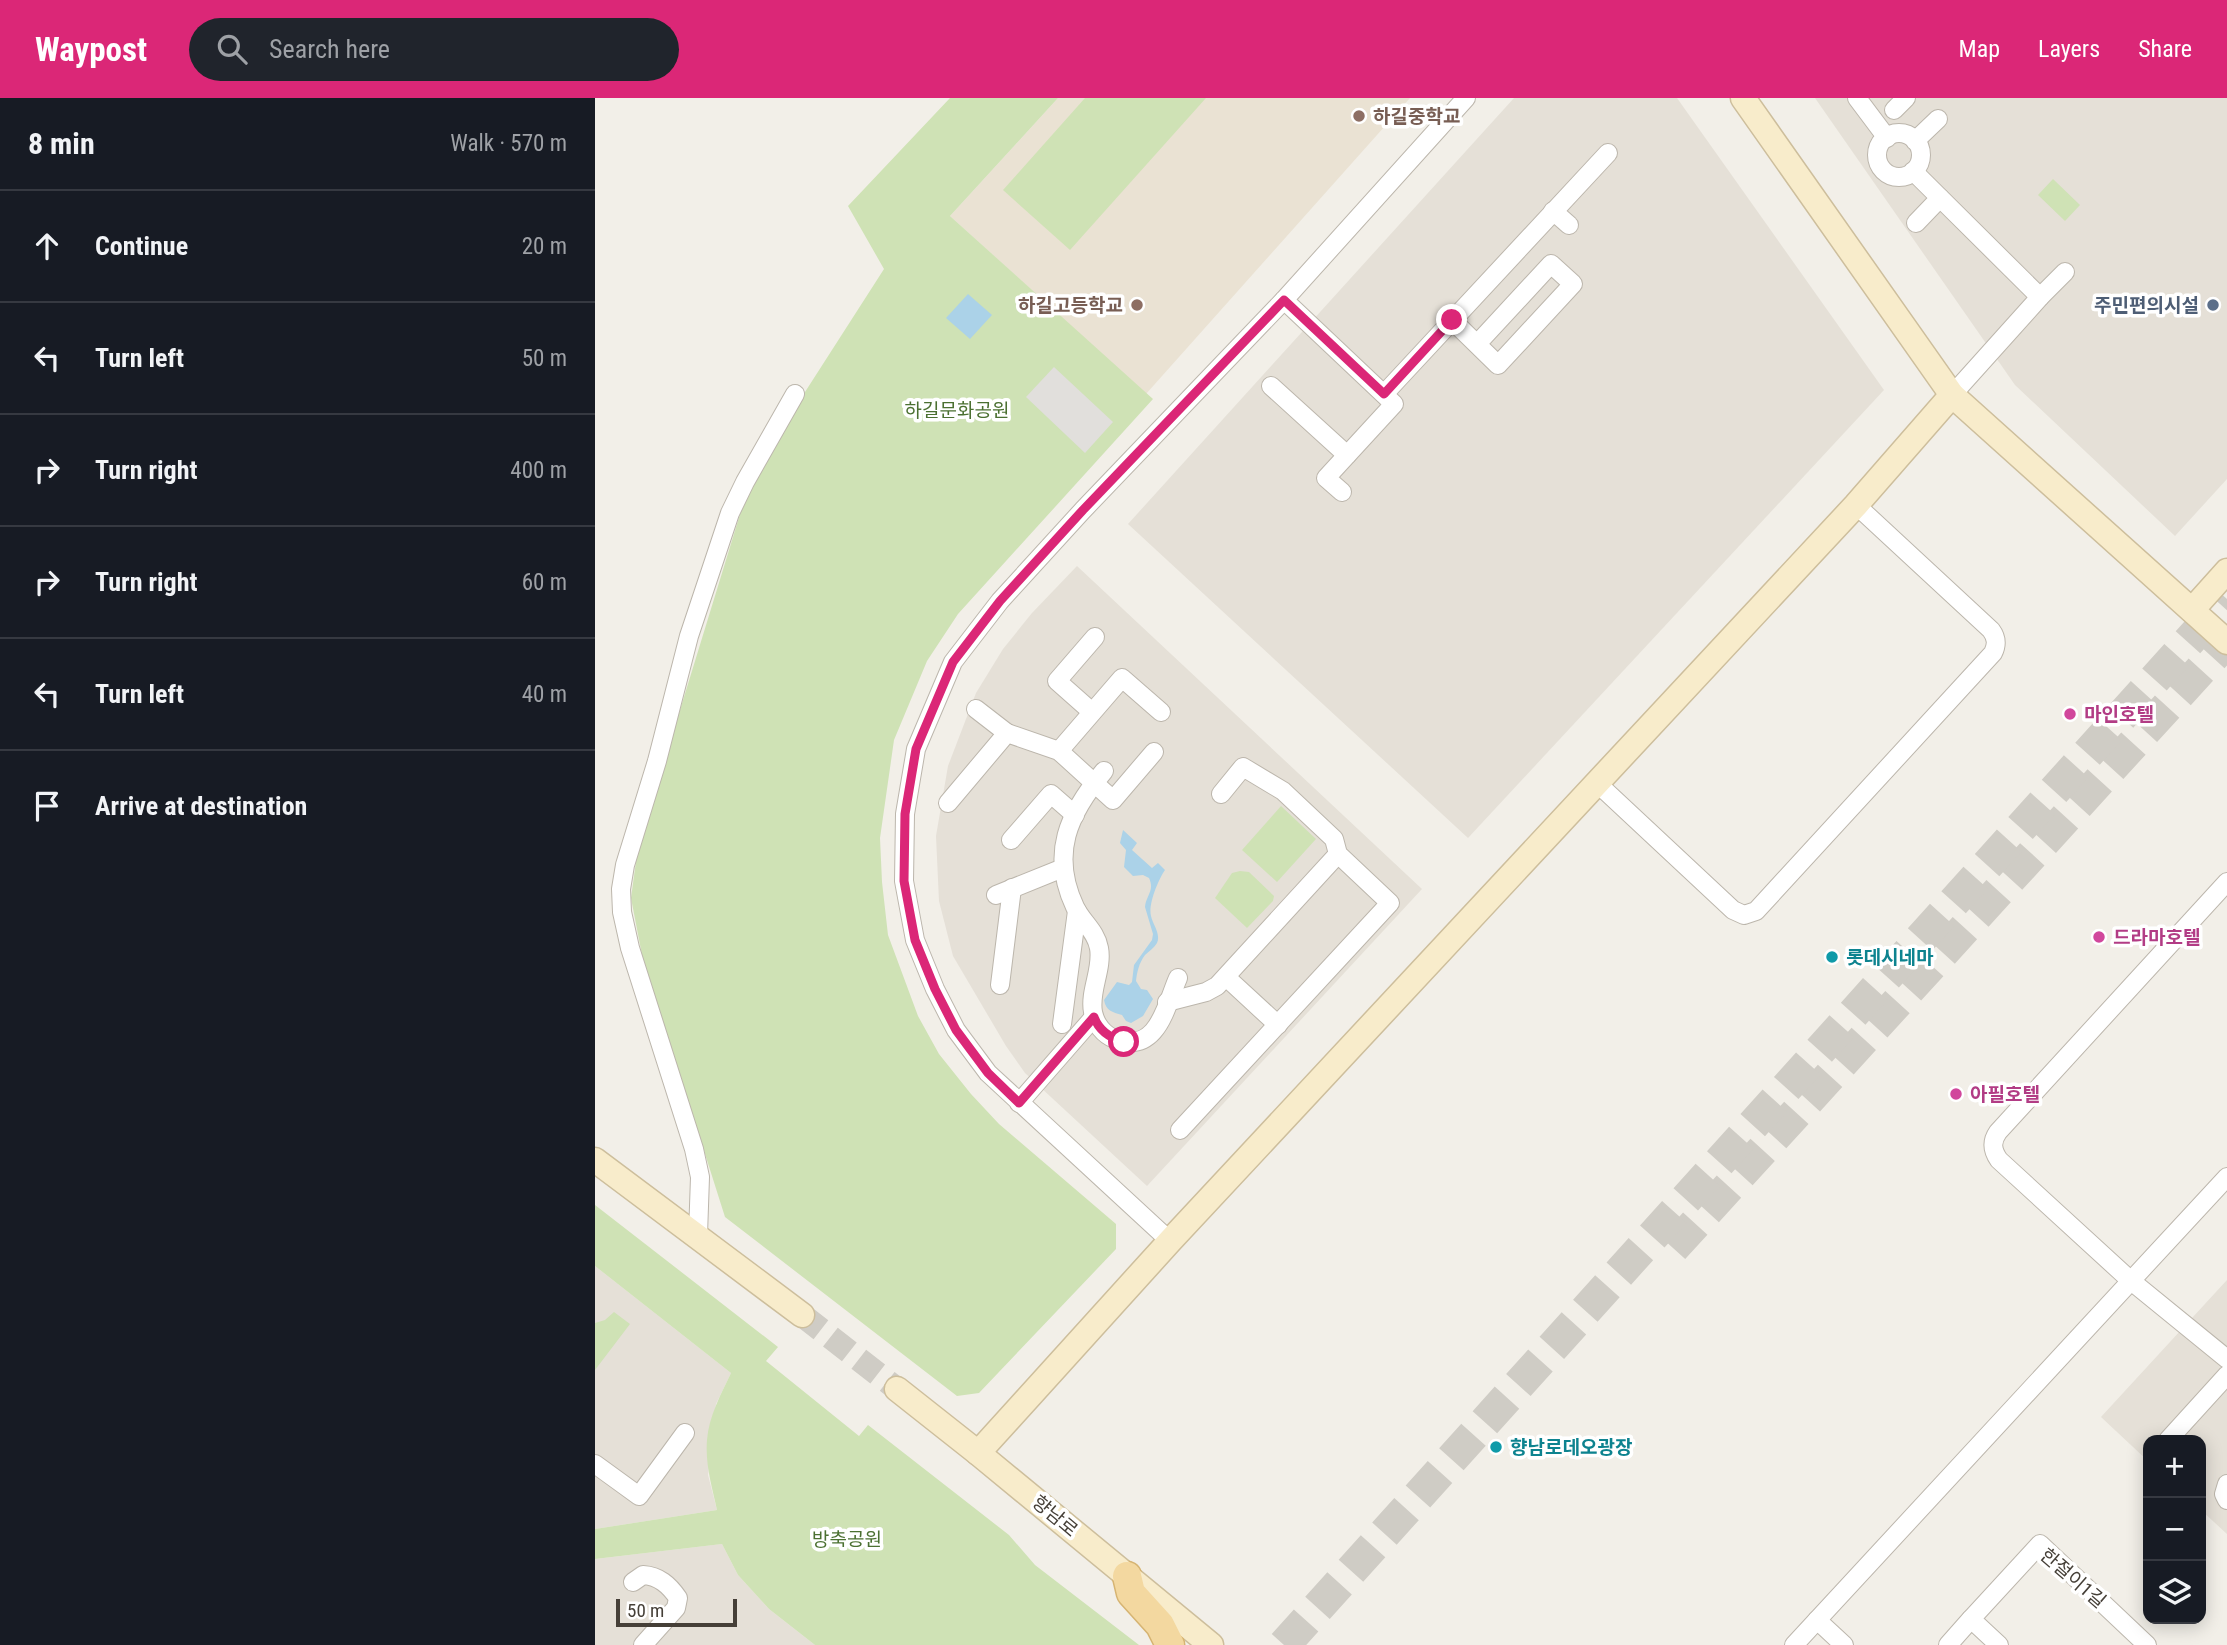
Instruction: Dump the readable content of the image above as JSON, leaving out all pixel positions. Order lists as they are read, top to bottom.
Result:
{
  "streets": {
    "street": ["향남로", "한절이1길"]
  },
  "parks": ["하길문화공원", "방축공원"],
  "places": [
    "하길중학교",
    "하길고등학교",
    "주민편의시설",
    "마인호텔",
    "드라마호텔",
    "롯데시네마",
    "아필호텔",
    "향남로데오광장"
  ],
  "scale_bar": "50 m",
  "page": {
    "header": "Waypost",
    "search": "Search here",
    "nav": ["Map", "Layers", "Share"],
    "heading": ["8 min", "Walk · 570 m"],
    "list": [
      ["Continue", "20 m"],
      ["Turn left", "50 m"],
      ["Turn right", "400 m"],
      ["Turn right", "60 m"],
      ["Turn left", "40 m"],
      "Arrive at destination"
    ],
    "map_buttons": ["+", "−"],
    "scale": "50 m"
  }
}
